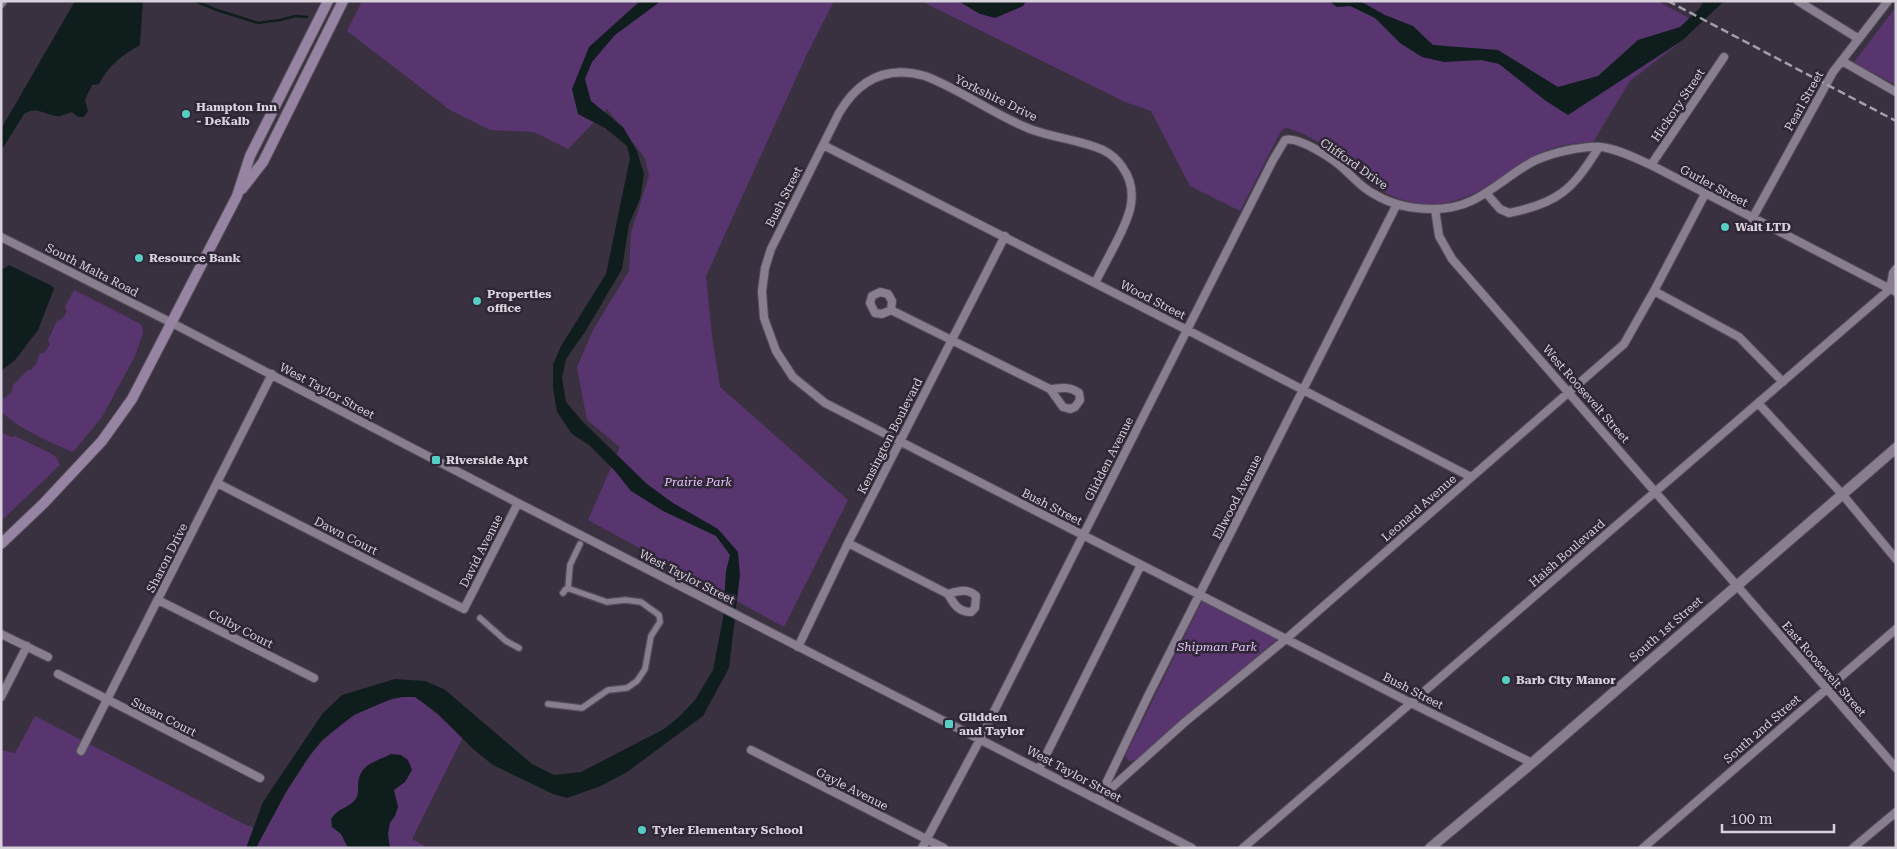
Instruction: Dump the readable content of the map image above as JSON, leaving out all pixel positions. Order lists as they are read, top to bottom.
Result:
{
  "streets": {
    "street": [
      "Yorkshire Drive",
      "Pearl Street",
      "Hickory Street",
      "Clifford Drive",
      "Gurler Street",
      "Bush Street",
      "South Malta Road",
      "Wood Street",
      "West Taylor Street",
      "West Roosevelt Street",
      "Kensington Boulevard",
      "Glidden Avenue",
      "Ellwood Avenue",
      "Leonard Avenue",
      "Dawn Court",
      "David Avenue",
      "Haish Boulevard",
      "Sharon Drive",
      "Colby Court",
      "South 1st Street",
      "East Roosevelt Street",
      "Susan Court",
      "South 2nd Street",
      "Gayle Avenue"
    ]
  },
  "crossings": [
    ["Yorkshire Drive", "Bush Street"],
    ["Yorkshire Drive", "Wood Street"],
    ["Pearl Street", "Gurler Street"],
    ["Hickory Street", "Gurler Street"],
    ["Clifford Drive", "Gurler Street"],
    ["Clifford Drive", "West Roosevelt Street"],
    ["Clifford Drive", "Glidden Avenue"],
    ["Clifford Drive", "Ellwood Avenue"],
    ["Gurler Street", "Leonard Avenue"],
    ["Gurler Street", "Haish Boulevard"],
    ["Bush Street", "Wood Street"],
    ["Bush Street", "Kensington Boulevard"],
    ["Bush Street", "Glidden Avenue"],
    ["Bush Street", "Ellwood Avenue"],
    ["Bush Street", "Leonard Avenue"],
    ["Bush Street", "Haish Boulevard"],
    ["Bush Street", "South 1st Street"],
    ["South Malta Road", "West Taylor Street"],
    ["Wood Street", "Kensington Boulevard"],
    ["Wood Street", "Glidden Avenue"],
    ["Wood Street", "Ellwood Avenue"],
    ["Wood Street", "Leonard Avenue"],
    ["West Taylor Street", "Kensington Boulevard"],
    ["West Taylor Street", "Glidden Avenue"],
    ["West Taylor Street", "Ellwood Avenue"],
    ["West Taylor Street", "Leonard Avenue"],
    ["West Taylor Street", "David Avenue"],
    ["West Taylor Street", "Sharon Drive"],
    ["West Roosevelt Street", "Leonard Avenue"],
    ["West Roosevelt Street", "Haish Boulevard"],
    ["West Roosevelt Street", "South 1st Street"],
    ["West Roosevelt Street", "East Roosevelt Street"],
    ["Glidden Avenue", "Gayle Avenue"],
    ["Ellwood Avenue", "Leonard Avenue"],
    ["Dawn Court", "David Avenue"],
    ["Dawn Court", "Sharon Drive"],
    ["Sharon Drive", "Colby Court"],
    ["Sharon Drive", "Susan Court"],
    ["South 1st Street", "East Roosevelt Street"],
    ["East Roosevelt Street", "South 2nd Street"]
  ],
  "parks": ["Prairie Park", "Shipman Park"],
  "places": {
    "other": [
      "Hampton Inn - DeKalb",
      "Walt LTD",
      "Resource Bank",
      "Properties office",
      "Barb City Manor",
      "Tyler Elementary School"
    ],
    "transit": ["Riverside Apt", "Glidden and Taylor"]
  },
  "scale_bar": "100 m"
}
